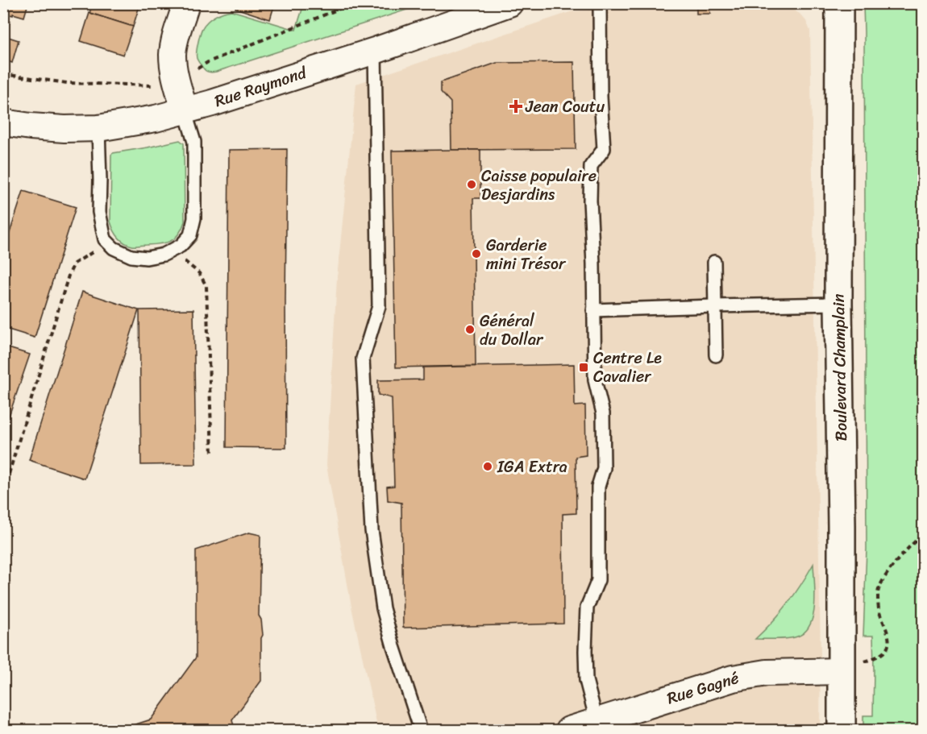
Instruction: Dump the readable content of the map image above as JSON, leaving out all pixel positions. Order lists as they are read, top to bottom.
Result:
{
  "streets": {
    "main road": ["Boulevard Champlain"],
    "street": ["Rue Raymond", "Rue Gagné"]
  },
  "crossings": [
    ["Boulevard Champlain", "Rue Gagné"]
  ],
  "places": {
    "health": ["Jean Coutu"],
    "other": [
      "Caisse populaire Desjardins",
      "Garderie mini Trésor",
      "Général du Dollar",
      "IGA Extra"
    ],
    "transit": ["Centre Le Cavalier"]
  }
}
